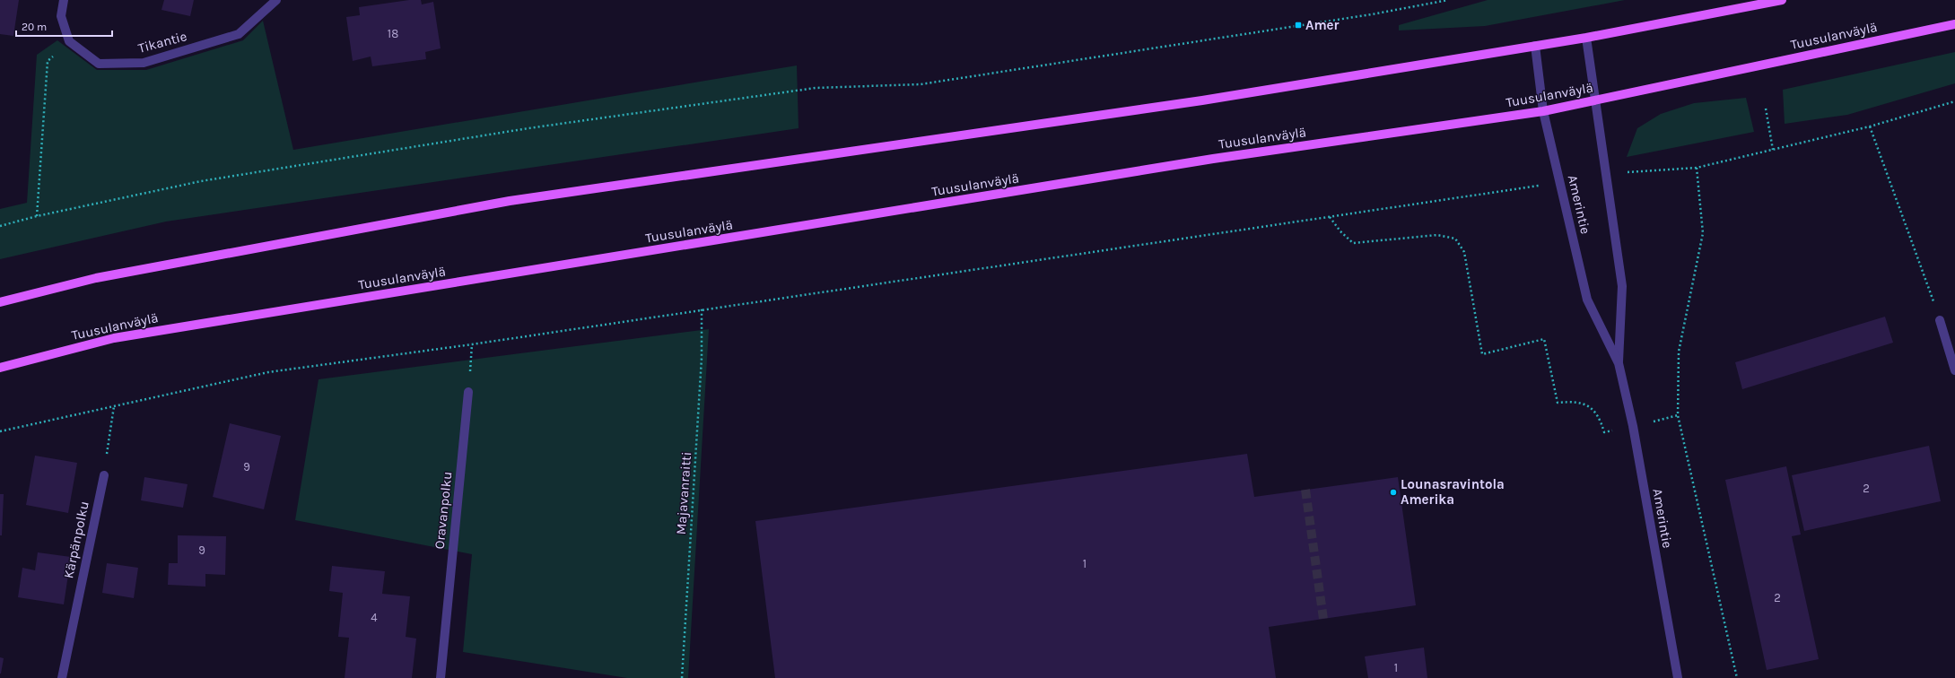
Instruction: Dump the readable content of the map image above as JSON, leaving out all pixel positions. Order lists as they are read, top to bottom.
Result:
{
  "streets": {
    "main road": ["Tuusulanväylä"],
    "street": [
      "Tikantie",
      "Amerintie",
      "Oravanpolku",
      "Kärpänpolku"
    ],
    "path": ["Majavanraitti"]
  },
  "crossings": [
    ["Tuusulanväylä", "Amerintie"]
  ],
  "places": {
    "transit": ["Amer"],
    "other": ["Lounasravintola Amerika"]
  },
  "house_numbers": [
    "18",
    "9",
    "2",
    "9",
    "1",
    "2",
    "4",
    "1"
  ],
  "scale_bar": "20 m"
}
